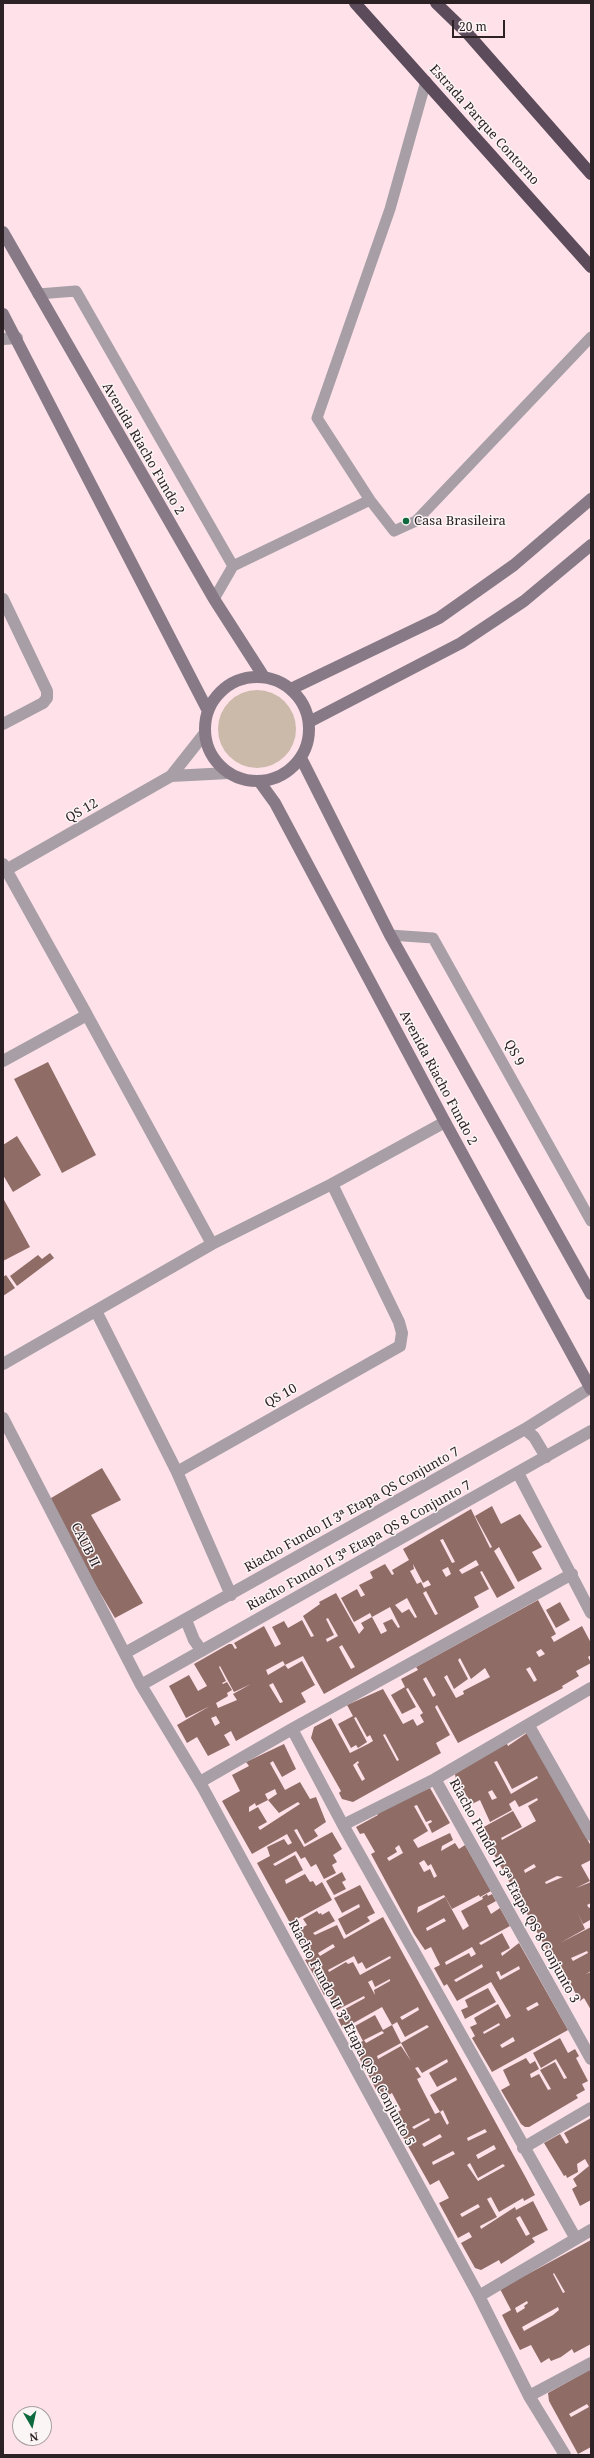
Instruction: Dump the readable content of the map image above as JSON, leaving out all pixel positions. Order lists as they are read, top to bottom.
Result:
{
  "streets": {
    "highway": ["Estrada Parque Contorno"],
    "main road": ["Avenida Riacho Fundo 2"],
    "street": [
      "QS 12",
      "QS 10",
      "Riacho Fundo II 3ª Etapa QS Conjunto 7",
      "CAUB II",
      "Riacho Fundo II 3ª Etapa QS 8 Conjunto 7",
      "Riacho Fundo II 3ª Etapa QS 8 Conjunto 3",
      "Riacho Fundo II 3ª Etapa QS 8 Conjunto 5"
    ],
    "lane": ["QS 9"]
  },
  "crossings": [
    ["Avenida Riacho Fundo 2", "QS 12"],
    ["Avenida Riacho Fundo 2", "QS 9"],
    ["Avenida Riacho Fundo 2", "Riacho Fundo II 3ª Etapa QS Conjunto 7"],
    ["Riacho Fundo II 3ª Etapa QS Conjunto 7", "CAUB II"],
    ["CAUB II", "Riacho Fundo II 3ª Etapa QS 8 Conjunto 7"],
    ["CAUB II", "Riacho Fundo II 3ª Etapa QS 8 Conjunto 5"],
    ["Riacho Fundo II 3ª Etapa QS 8 Conjunto 7", "Riacho Fundo II 3ª Etapa QS 8 Conjunto 5"]
  ],
  "places": ["Casa Brasileira"],
  "scale_bar": "20 m",
  "north": "bottom"
}
